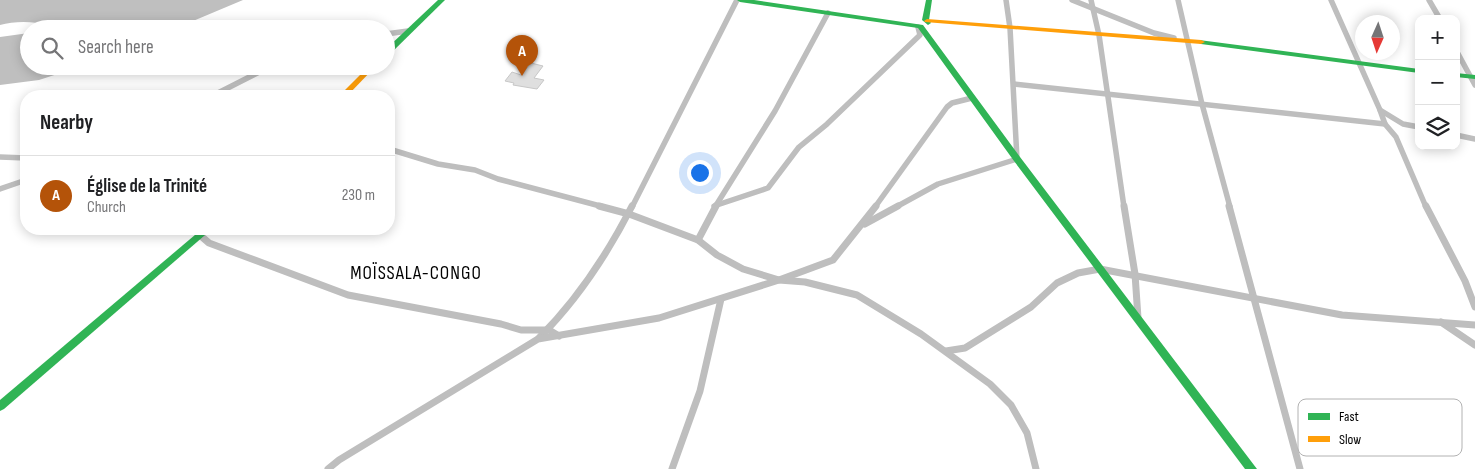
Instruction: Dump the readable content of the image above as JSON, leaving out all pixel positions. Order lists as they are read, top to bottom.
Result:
{
  "districts": ["MOÏSSALA-CONGO"],
  "legend": ["Fast", "Slow"],
  "north": "bottom",
  "page": {
    "map_buttons": ["+", "−"],
    "search": "Search here",
    "pins": "A",
    "heading": "Nearby",
    "list": [
      {
        "mark": "A",
        "name": "Église de la Trinité",
        "note": "Church",
        "value": "230 m"
      }
    ]
  }
}
